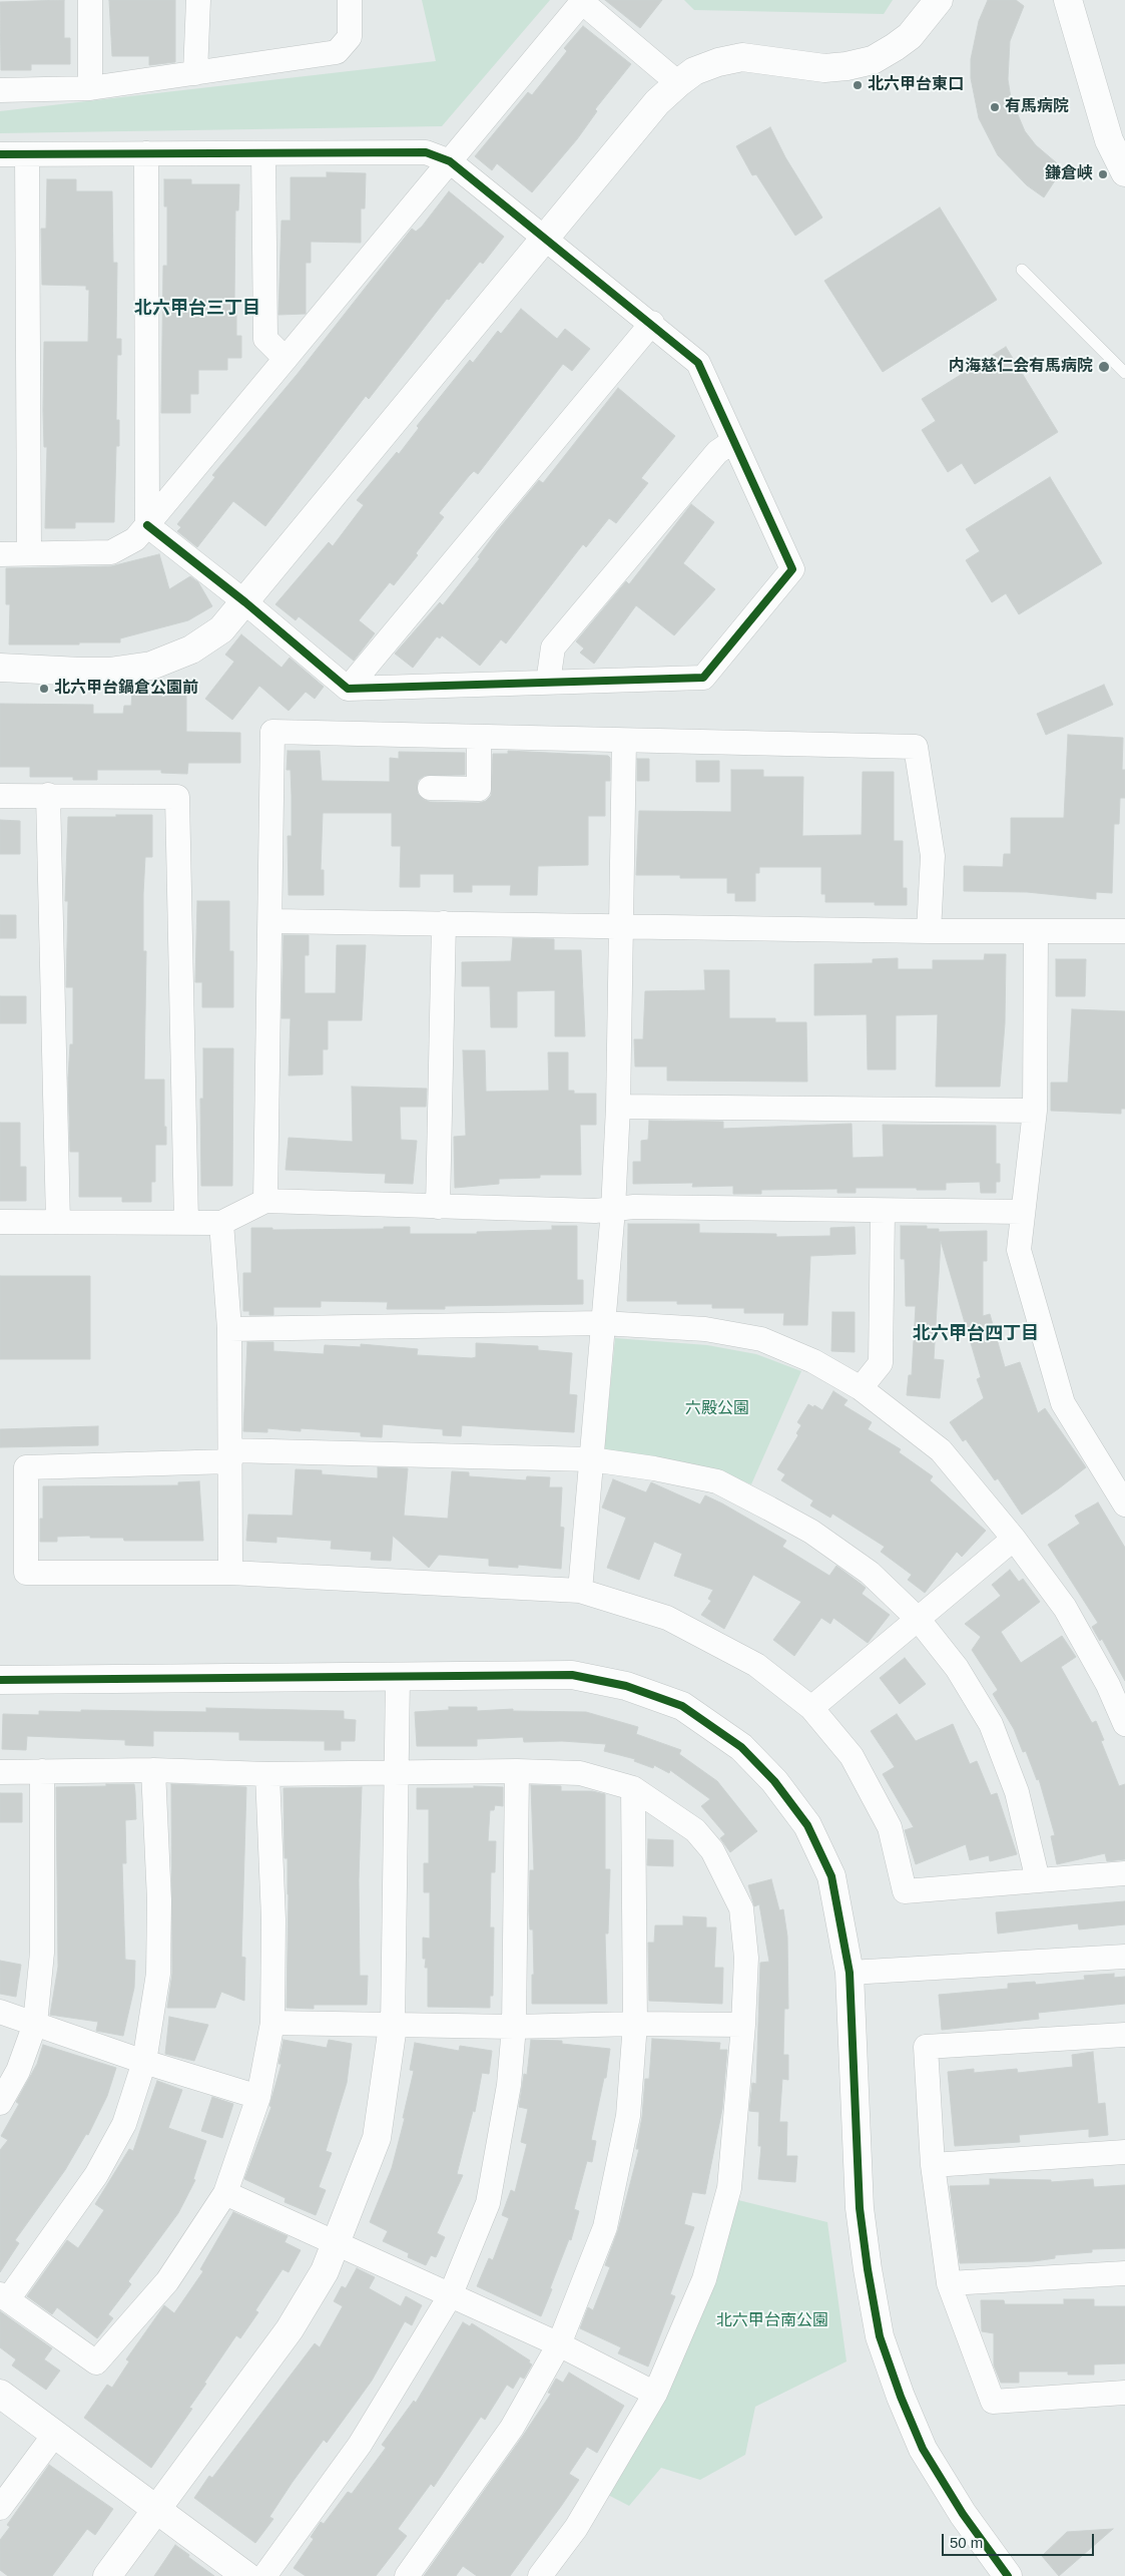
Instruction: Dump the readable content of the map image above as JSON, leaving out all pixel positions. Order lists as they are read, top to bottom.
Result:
{
  "districts": ["北六甲台三丁目", "北六甲台四丁目"],
  "parks": ["六殿公園", "北六甲台南公園"],
  "places": [
    "北六甲台東口",
    "有馬病院",
    "鎌倉峡",
    "内海慈仁会有馬病院",
    "北六甲台鍋倉公園前"
  ],
  "scale_bar": "50 m"
}
